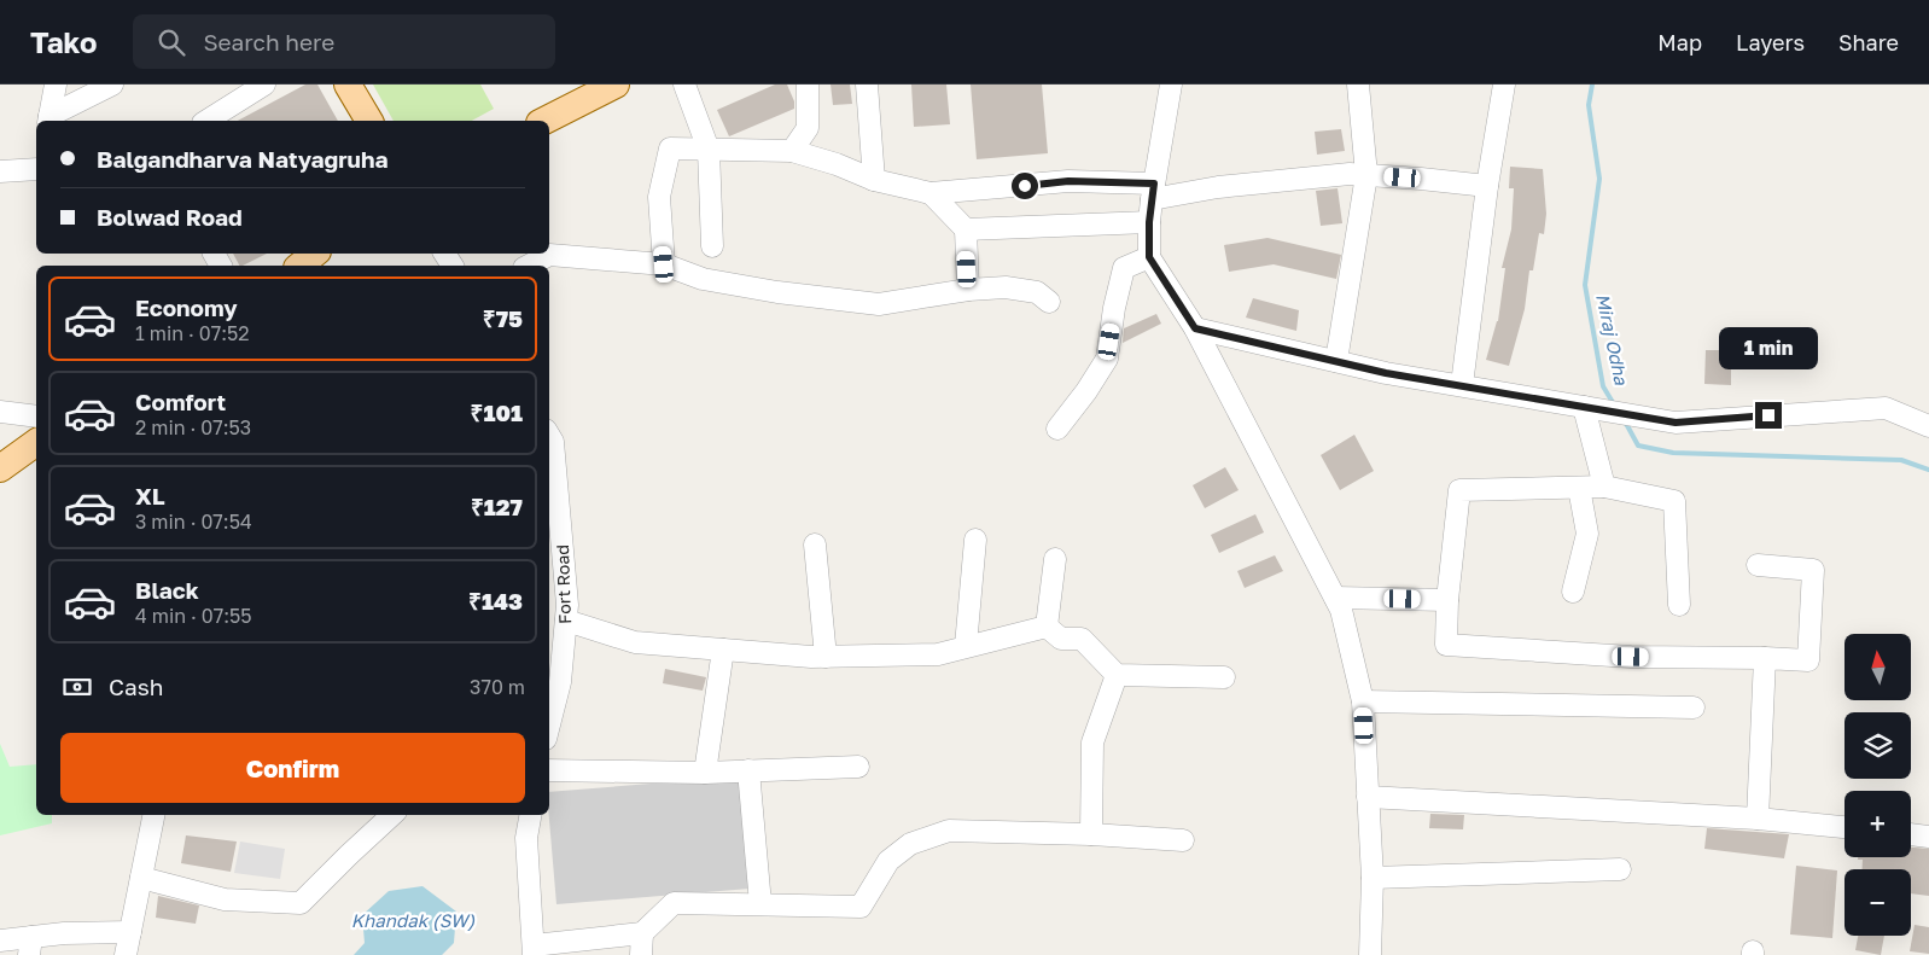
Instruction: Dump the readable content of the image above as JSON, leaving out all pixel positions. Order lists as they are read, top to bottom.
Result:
{
  "streets": {
    "street": ["Fort Road"]
  },
  "water": ["Miraj Odha", "Khandak (SW)"],
  "north": "top",
  "page": {
    "header": "Tako",
    "search": "Search here",
    "nav": ["Map", "Layers", "Share"],
    "banner": ["Balgandharva Natyagruha", "Bolwad Road"],
    "list": [
      {
        "name": "Economy",
        "note": "1 min · 07:52",
        "value": "₹75"
      },
      {
        "name": "Comfort",
        "note": "2 min · 07:53",
        "value": "₹101"
      },
      {
        "name": "XL",
        "note": "3 min · 07:54",
        "value": "₹127"
      },
      {
        "name": "Black",
        "note": "4 min · 07:55",
        "value": "₹143"
      }
    ],
    "bubble": "1 min",
    "map_buttons": ["+", "−"],
    "pay": ["Cash", "370 m"],
    "buttons": "Confirm"
  }
}
